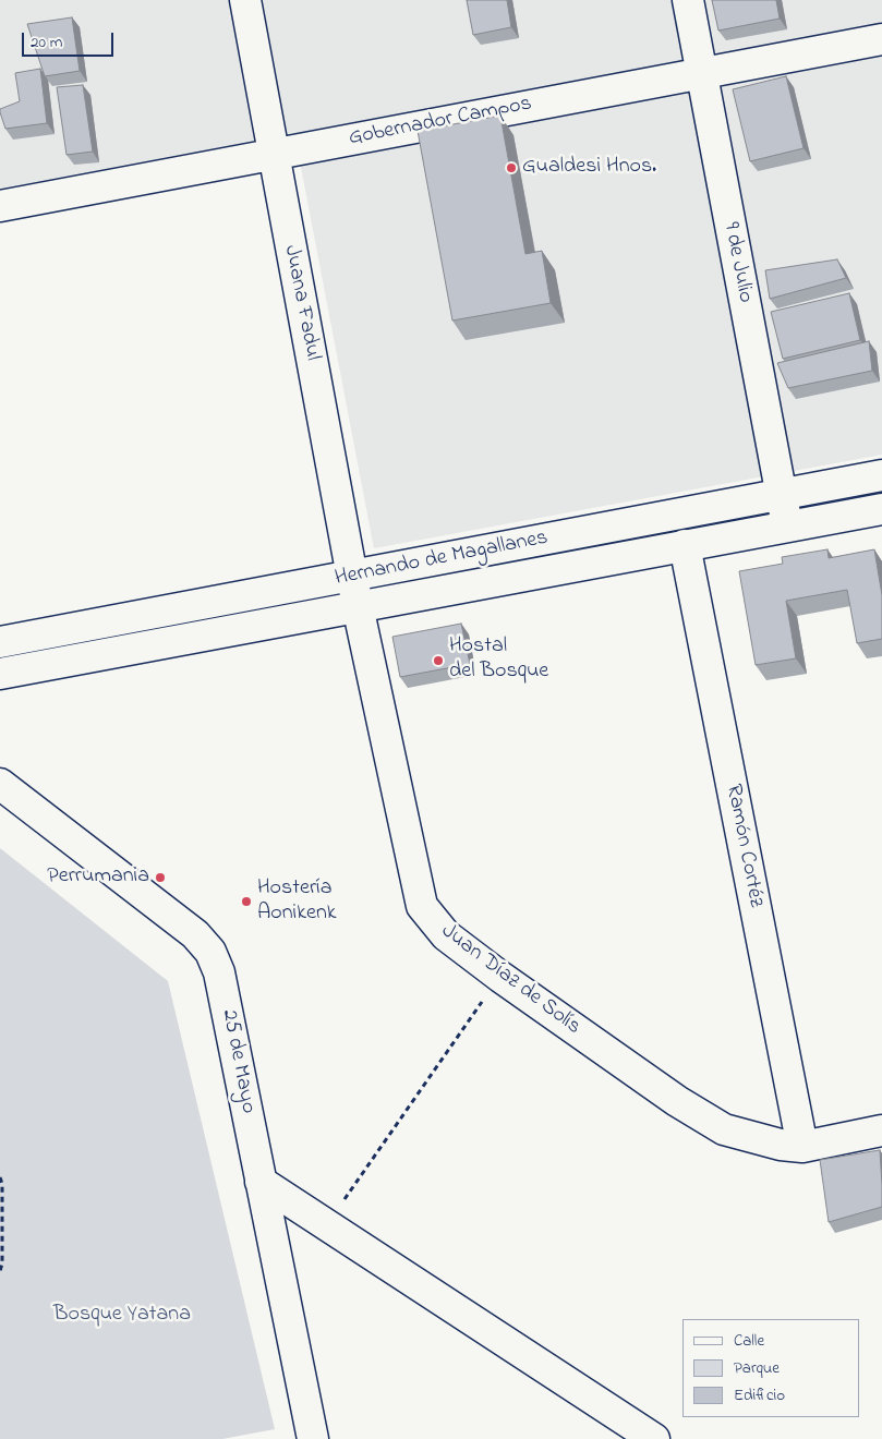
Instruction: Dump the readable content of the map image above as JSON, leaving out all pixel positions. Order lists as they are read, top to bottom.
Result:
{
  "streets": {
    "street": [
      "Gobernador Campos",
      "9 de Julio",
      "Juana Fadul",
      "Hernando de Magallanes",
      "Ramón Cortéz",
      "Juan Díaz de Solís",
      "25 de Mayo"
    ]
  },
  "crossings": [
    ["Gobernador Campos", "9 de Julio"],
    ["Gobernador Campos", "Juana Fadul"],
    ["9 de Julio", "Hernando de Magallanes"],
    ["Juana Fadul", "Hernando de Magallanes"],
    ["Juana Fadul", "Juan Díaz de Solís"],
    ["Hernando de Magallanes", "Ramón Cortéz"],
    ["Hernando de Magallanes", "Juan Díaz de Solís"],
    ["Ramón Cortéz", "Juan Díaz de Solís"]
  ],
  "parks": ["Bosque Yatana"],
  "places": [
    "Gualdesi Hnos.",
    "Hostal del Bosque",
    "Perrumania",
    "Hostería Aonikenk"
  ],
  "legend": ["Calle", "Parque", "Edificio"],
  "scale_bar": "20 m"
}
